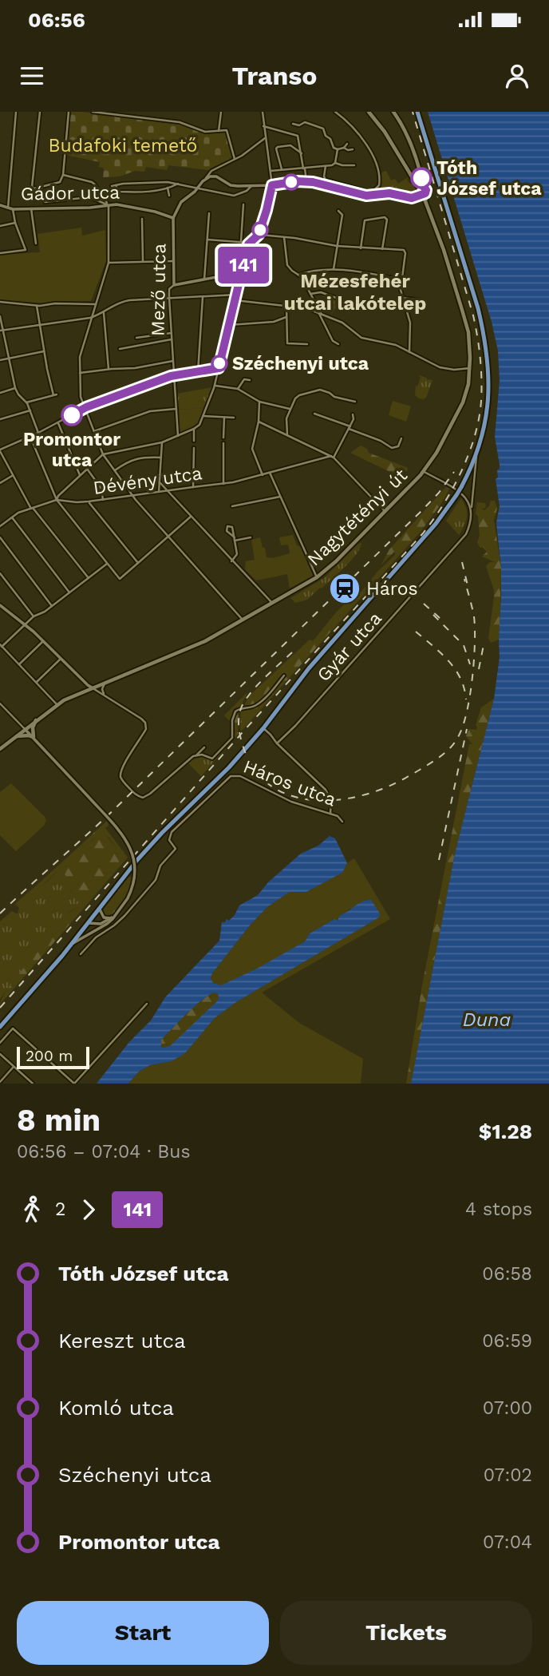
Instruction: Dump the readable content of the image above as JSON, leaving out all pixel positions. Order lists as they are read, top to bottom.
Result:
{
  "streets": {
    "main road": ["Nagytétényi út"],
    "street": [
      "Gádor utca",
      "Mező utca",
      "Dévény utca",
      "Gyár utca",
      "Háros utca"
    ]
  },
  "crossings": [
    ["Gádor utca", "Mező utca"],
    ["Nagytétényi út", "Háros utca"]
  ],
  "districts": ["Mézesfehér utcai lakótelep"],
  "water": ["Duna"],
  "parks": ["Budafoki temető"],
  "places": {
    "other": ["Tóth József utca", "Széchenyi utca", "Promontor utca"],
    "station": ["Háros"]
  },
  "lines": ["bus line 141"],
  "scale_bar": "200 m",
  "page": {
    "status": "06:56",
    "header": "Transo",
    "on_map": "141",
    "scale": "200 m",
    "heading": ["8 min", "06:56 – 07:04 · Bus", "$1.28"],
    "legs": ["2", "141", "4 stops"],
    "list": [
      {
        "name": "Tóth József utca",
        "value": "06:58"
      },
      {
        "name": "Kereszt utca",
        "value": "06:59"
      },
      {
        "name": "Komló utca",
        "value": "07:00"
      },
      {
        "name": "Széchenyi utca",
        "value": "07:02"
      },
      {
        "name": "Promontor utca",
        "value": "07:04"
      }
    ],
    "buttons": ["Start", "Tickets"]
  }
}
